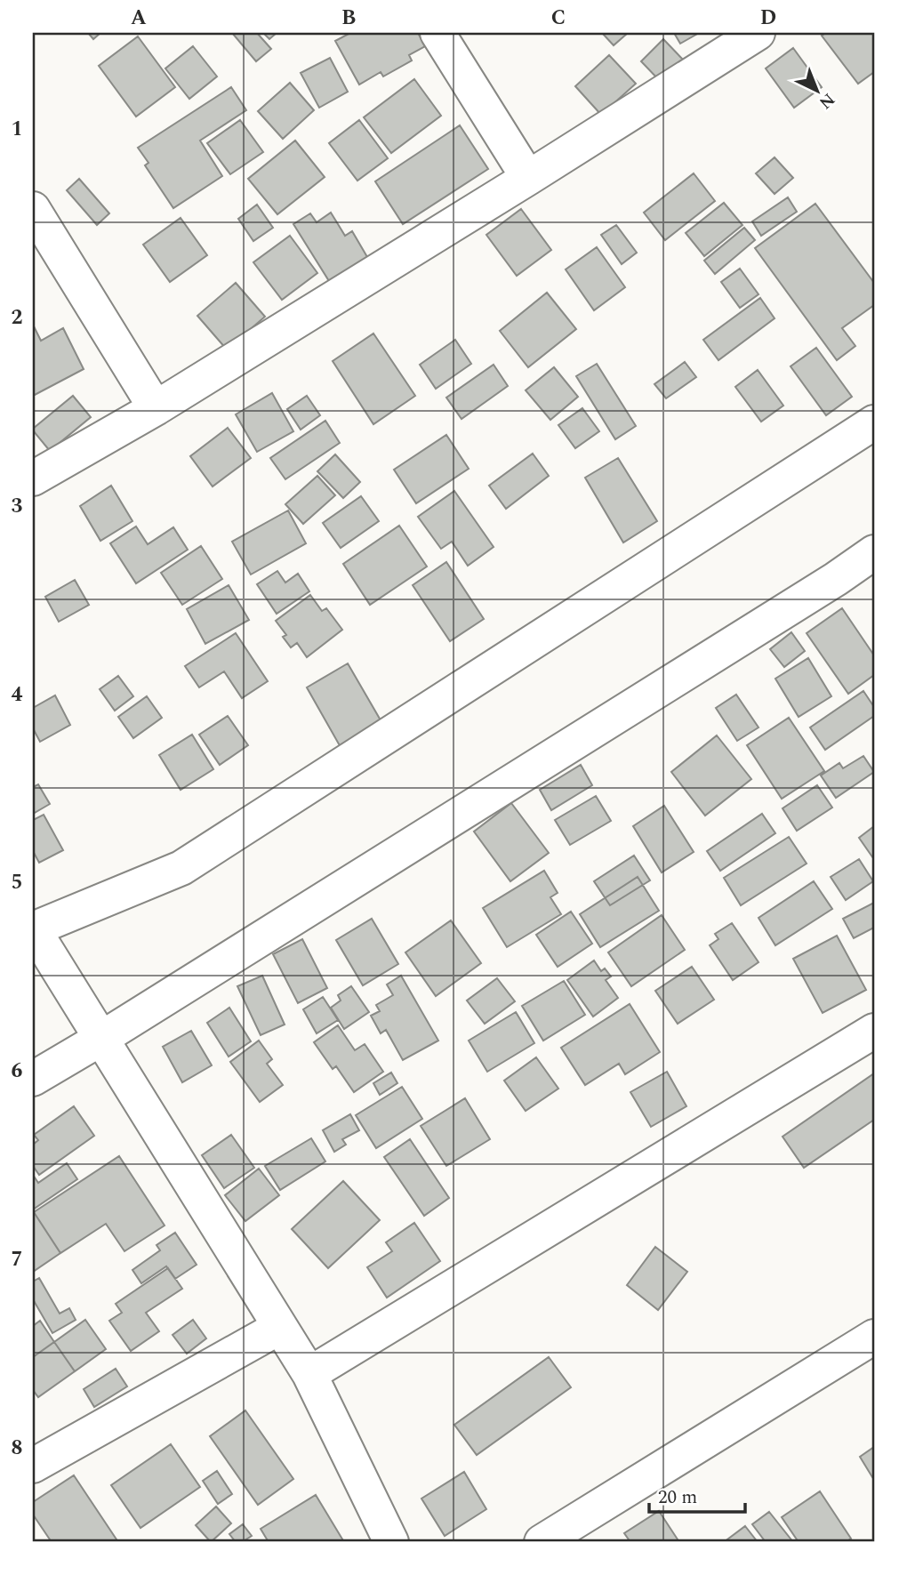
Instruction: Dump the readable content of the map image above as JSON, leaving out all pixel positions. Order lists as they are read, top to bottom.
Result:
{
  "scale_bar": "20 m",
  "north": "bottom right",
  "grid": {
    "columns": [
      "A",
      "B",
      "C",
      "D"
    ],
    "rows": [
      "1",
      "2",
      "3",
      "4",
      "5",
      "6",
      "7",
      "8"
    ]
  }
}
